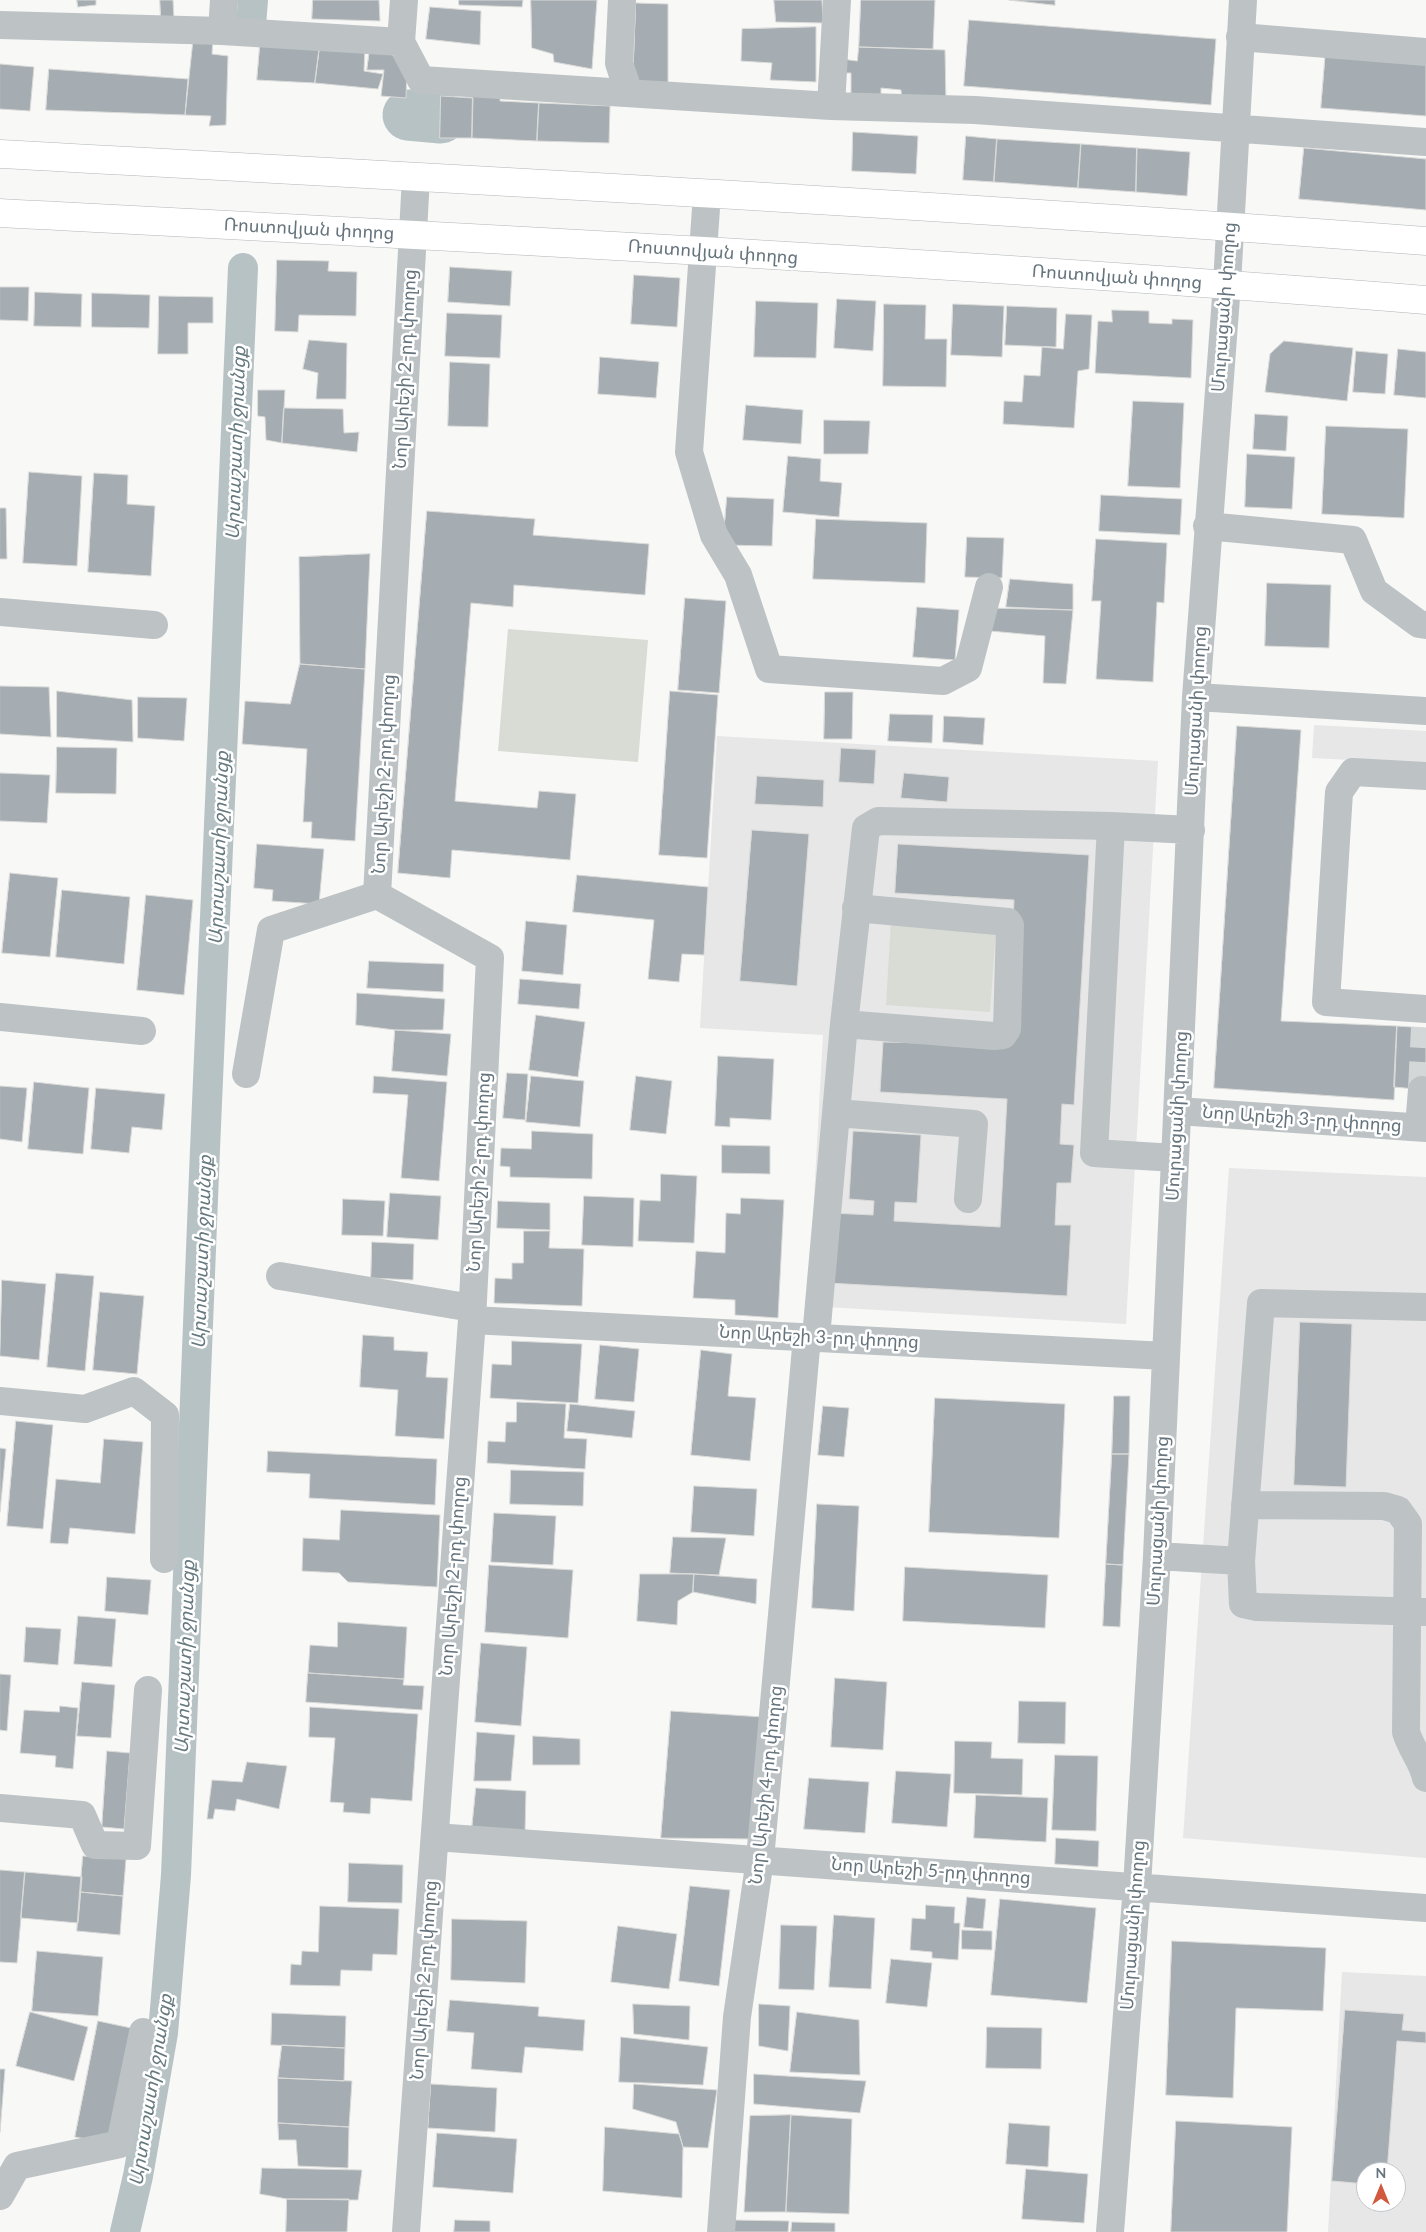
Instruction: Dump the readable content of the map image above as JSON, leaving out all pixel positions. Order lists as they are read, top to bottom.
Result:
{
  "streets": {
    "main road": ["Ռոստովյան փողոց"],
    "street": [
      "Մուրացանի փողոց",
      "Նոր Արեշի 2-րդ փողոց",
      "Նոր Արեշի 3-րդ փողոց",
      "Նոր Արեշի 4-րդ փողոց",
      "Նոր Արեշի 5-րդ փողոց"
    ]
  },
  "crossings": [
    ["Ռոստովյան փողոց", "Մուրացանի փողոց"],
    ["Ռոստովյան փողոց", "Նոր Արեշի 2-րդ փողոց"],
    ["Մուրացանի փողոց", "Նոր Արեշի 3-րդ փողոց"],
    ["Մուրացանի փողոց", "Նոր Արեշի 5-րդ փողոց"],
    ["Նոր Արեշի 2-րդ փողոց", "Նոր Արեշի 3-րդ փողոց"],
    ["Նոր Արեշի 2-րդ փողոց", "Նոր Արեշի 5-րդ փողոց"],
    ["Նոր Արեշի 3-րդ փողոց", "Նոր Արեշի 4-րդ փողոց"],
    ["Նոր Արեշի 4-րդ փողոց", "Նոր Արեշի 5-րդ փողոց"]
  ],
  "water": ["Արտաշատի ջրանցք"],
  "north": "top"
}
